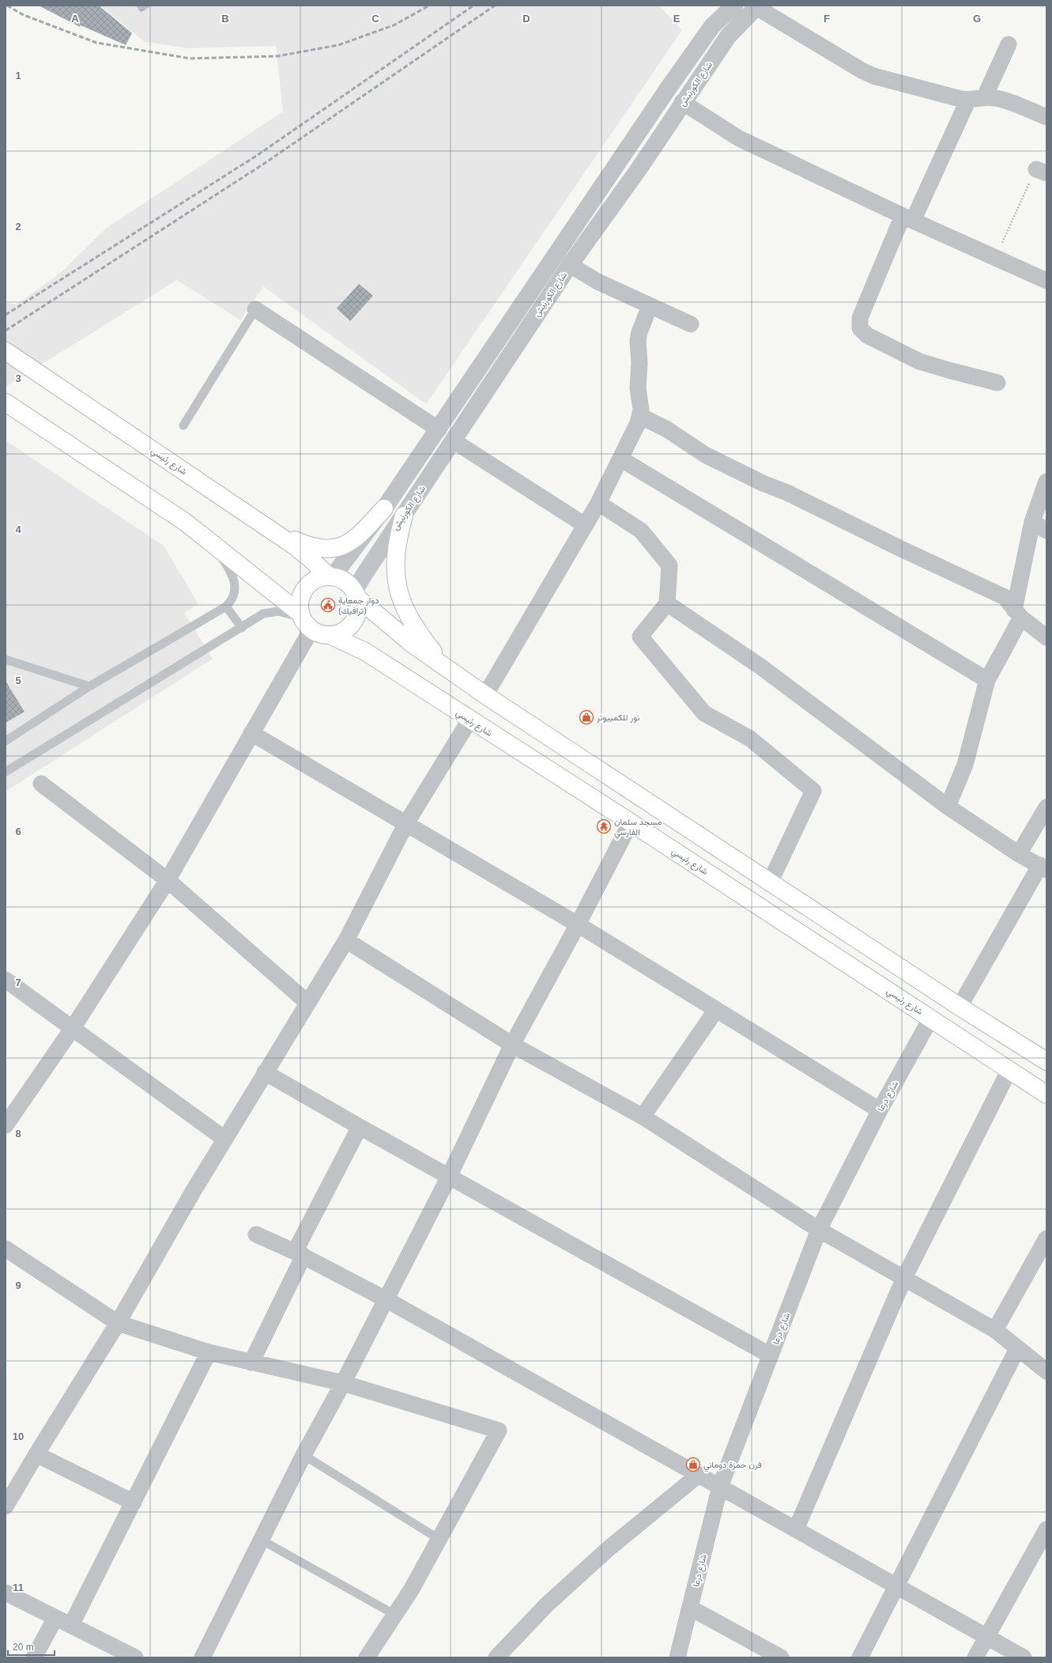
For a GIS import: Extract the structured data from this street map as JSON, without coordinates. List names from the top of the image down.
{
  "streets": {
    "highway": ["شارع رئيسي"],
    "street": ["شارع الكورنيش", "شارع درعا"]
  },
  "crossings": [
    ["شارع الكورنيش", "شارع رئيسي"],
    ["شارع رئيسي", "شارع درعا"]
  ],
  "places": {
    "public building": ["دوار جمعاية (ترافيك)"],
    "shop": ["نور للكمبيوتر", "فرن حمزة دوماني"],
    "temple": ["مسجد سلمان الفارسي"]
  },
  "scale_bar": "20 m",
  "grid": {
    "columns": [
      "A",
      "B",
      "C",
      "D",
      "E",
      "F",
      "G"
    ],
    "rows": [
      "1",
      "2",
      "3",
      "4",
      "5",
      "6",
      "7",
      "8",
      "9",
      "10",
      "11"
    ]
  }
}
